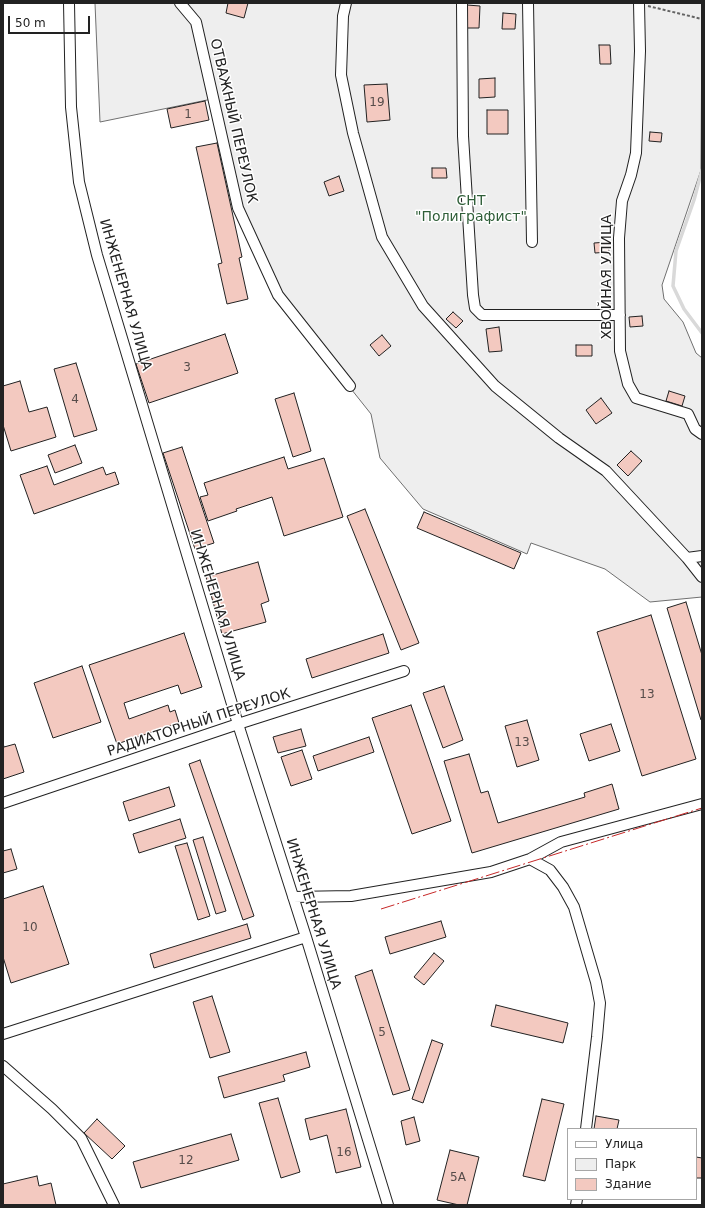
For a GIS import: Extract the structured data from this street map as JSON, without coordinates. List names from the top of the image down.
{
  "streets": {
    "street": [
      "ОТВАЖНЫЙ ПЕРЕУЛОК",
      "ХВОЙНАЯ УЛИЦА",
      "ИНЖЕНЕРНАЯ УЛИЦА",
      "РАДИАТОРНЫЙ ПЕРЕУЛОК"
    ]
  },
  "crossings": [
    ["ИНЖЕНЕРНАЯ УЛИЦА", "РАДИАТОРНЫЙ ПЕРЕУЛОК"]
  ],
  "parks": ["СНТ \"Полиграфист\""],
  "house_numbers": [
    "19",
    "1",
    "3",
    "4",
    "13",
    "13",
    "10",
    "5",
    "16",
    "12",
    "5А"
  ],
  "legend": ["Улица", "Парк", "Здание"],
  "scale_bar": "50 m"
}
